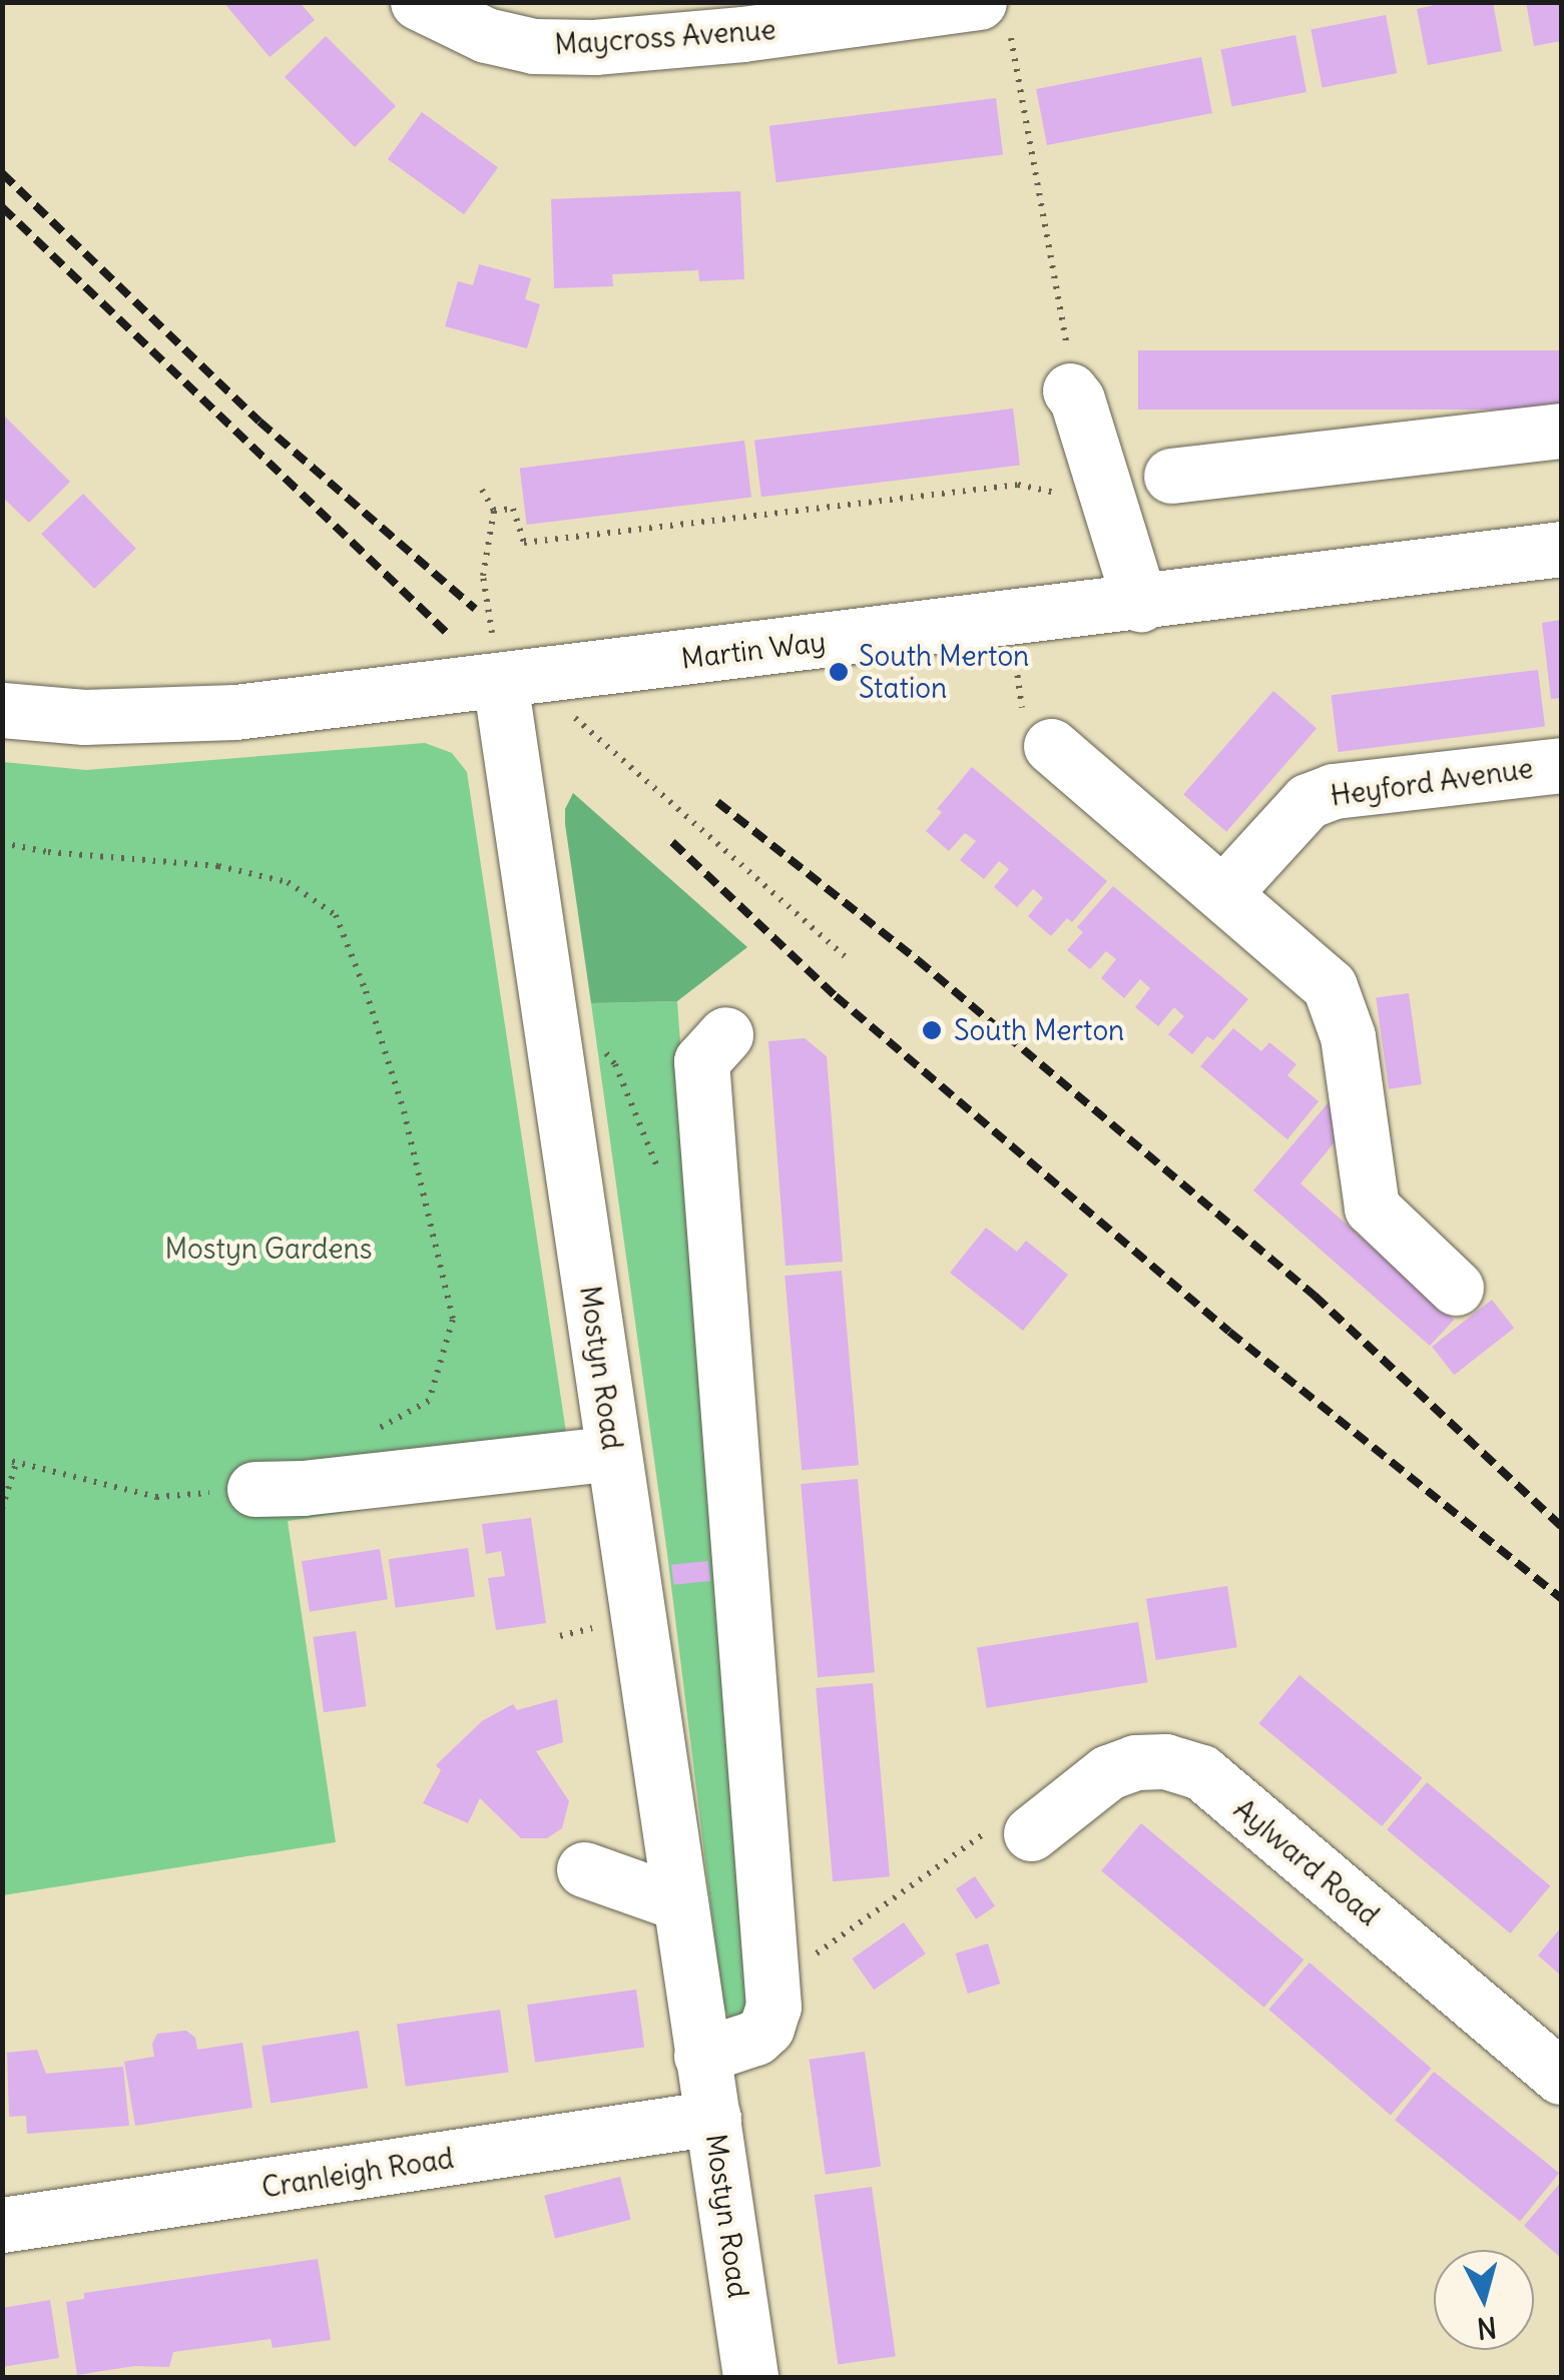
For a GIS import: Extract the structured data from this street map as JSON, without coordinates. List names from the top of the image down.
{
  "streets": {
    "street": [
      "Maycross Avenue",
      "Martin Way",
      "Heyford Avenue",
      "Mostyn Road",
      "Aylward Road",
      "Cranleigh Road"
    ]
  },
  "crossings": [
    ["Martin Way", "Mostyn Road"],
    ["Mostyn Road", "Cranleigh Road"]
  ],
  "parks": ["Mostyn Gardens"],
  "places": ["South Merton Station", "South Merton"],
  "north": "bottom"
}
